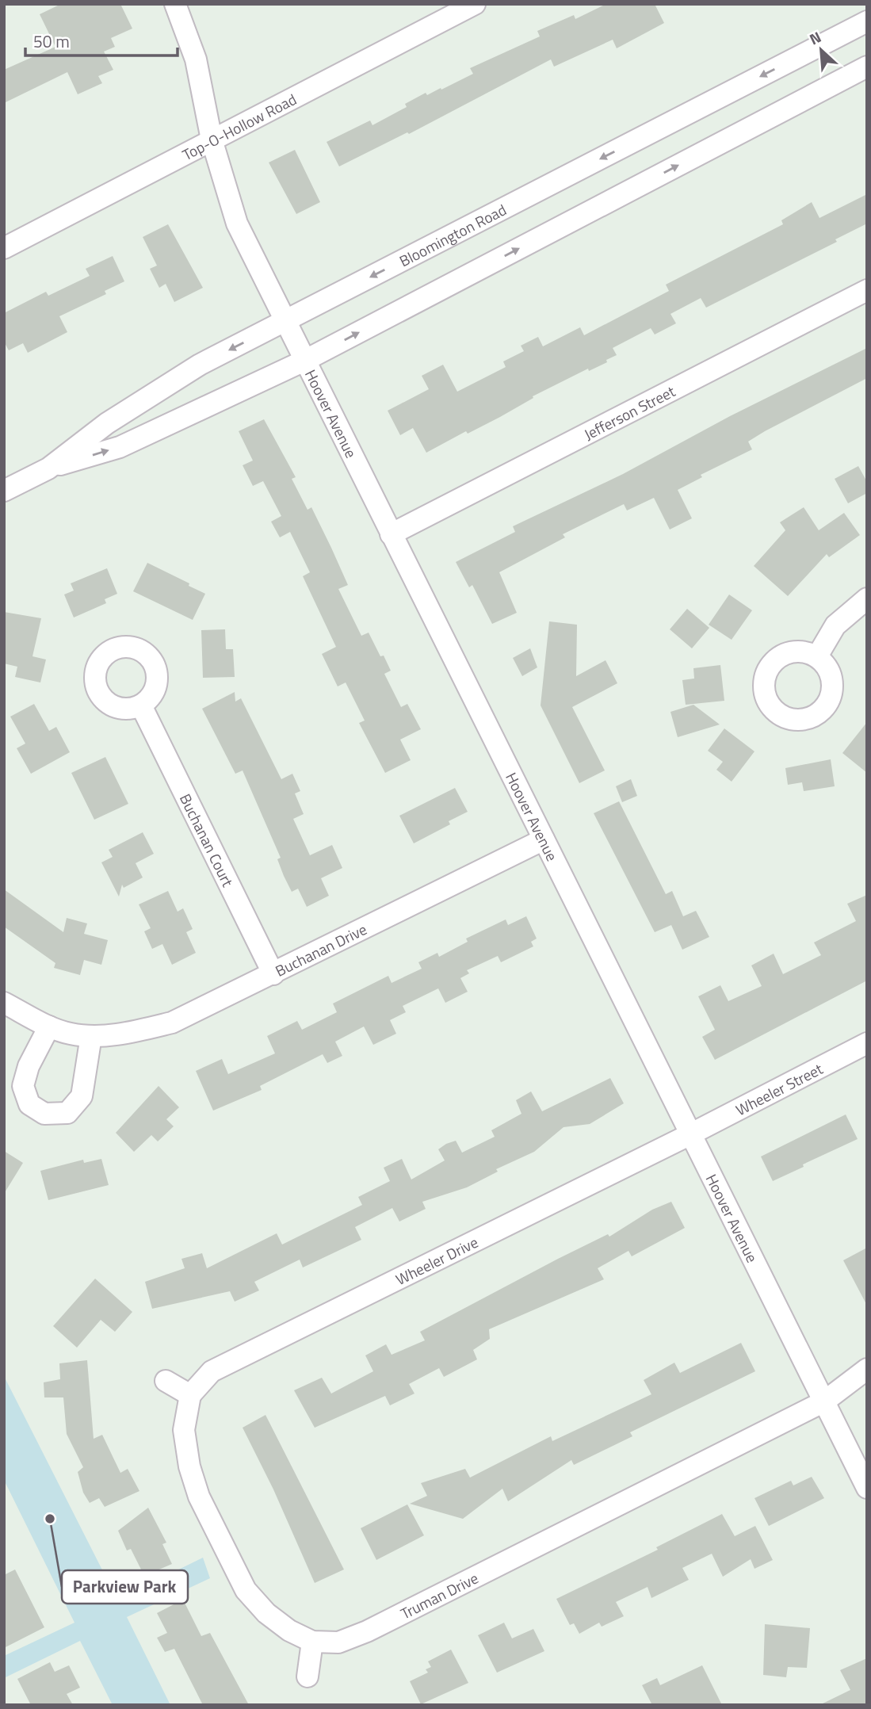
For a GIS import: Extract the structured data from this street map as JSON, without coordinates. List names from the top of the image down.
{
  "streets": {
    "street": [
      "Top-O-Hollow Road",
      "Bloomington Road",
      "Jefferson Street",
      "Hoover Avenue",
      "Buchanan Court",
      "Buchanan Drive",
      "Wheeler Street",
      "Wheeler Drive",
      "Truman Drive"
    ]
  },
  "crossings": [
    ["Top-O-Hollow Road", "Hoover Avenue"],
    ["Bloomington Road", "Hoover Avenue"],
    ["Jefferson Street", "Hoover Avenue"],
    ["Hoover Avenue", "Buchanan Drive"],
    ["Hoover Avenue", "Wheeler Street"],
    ["Hoover Avenue", "Wheeler Drive"],
    ["Hoover Avenue", "Truman Drive"],
    ["Buchanan Court", "Buchanan Drive"],
    ["Wheeler Street", "Wheeler Drive"],
    ["Wheeler Drive", "Truman Drive"]
  ],
  "places": ["Parkview Park"],
  "scale_bar": "50 m",
  "north": "top left"
}
